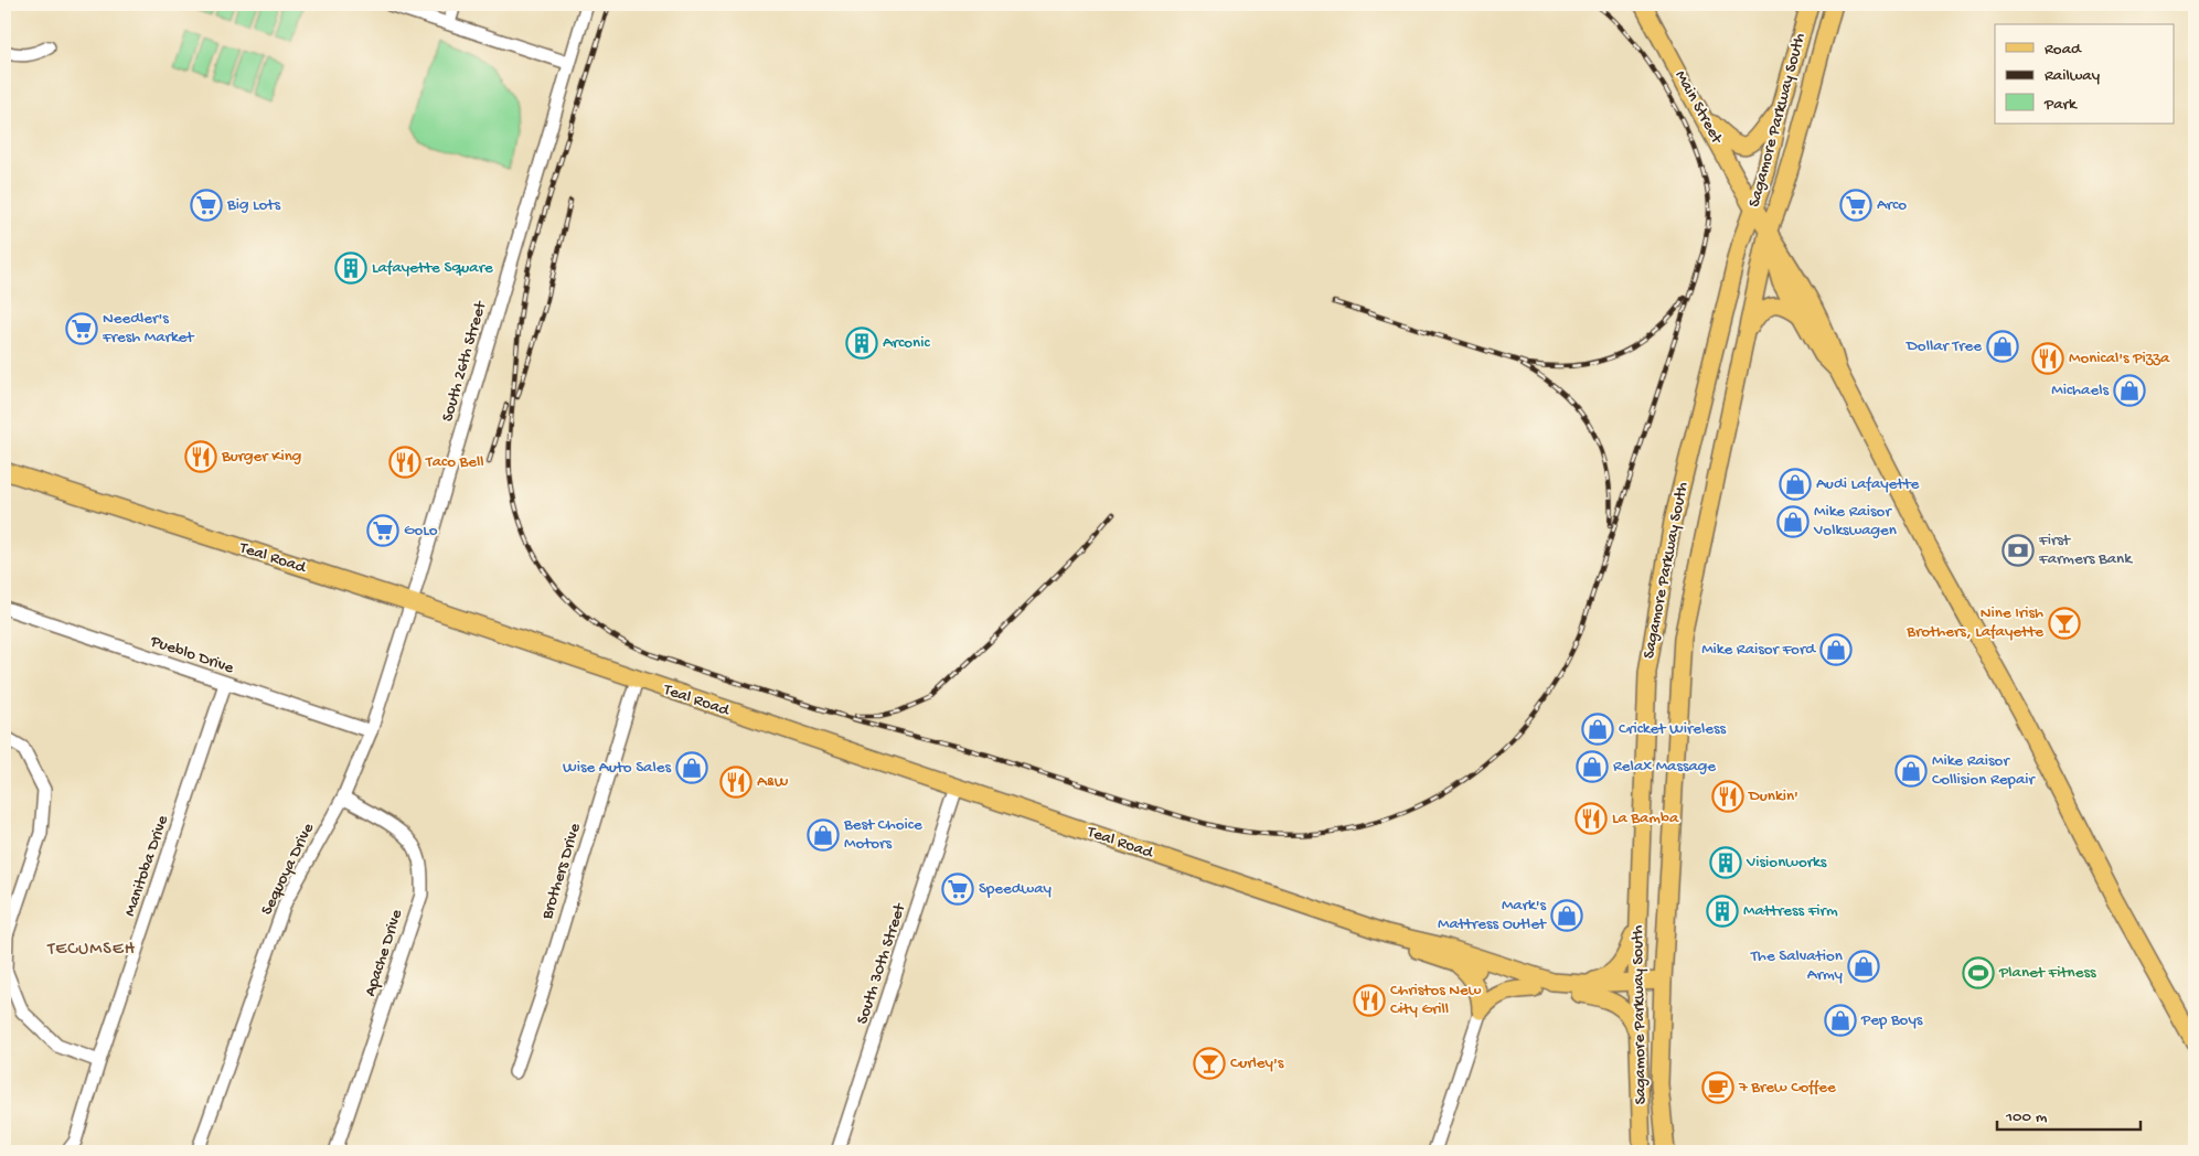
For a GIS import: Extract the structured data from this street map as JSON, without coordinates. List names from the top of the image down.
{
  "streets": {
    "main road": ["Main Street", "Sagamore Parkway South", "Teal Road"],
    "street": [
      "South 26th Street",
      "Pueblo Drive",
      "Manitoba Drive",
      "Sequoya Drive",
      "Brothers Drive",
      "Apache Drive",
      "South 30th Street"
    ]
  },
  "crossings": [
    ["Main Street", "Sagamore Parkway South"],
    ["Sagamore Parkway South", "Teal Road"],
    ["South 26th Street", "Teal Road"],
    ["South 26th Street", "Sequoya Drive"],
    ["Teal Road", "Sequoya Drive"],
    ["Teal Road", "Brothers Drive"],
    ["Teal Road", "South 30th Street"],
    ["Pueblo Drive", "Manitoba Drive"],
    ["Pueblo Drive", "Sequoya Drive"],
    ["Sequoya Drive", "Apache Drive"]
  ],
  "districts": ["TECUMSEH"],
  "places": {
    "supermarket": [
      "Big Lots",
      "Arco",
      "Needler's Fresh Market",
      "GoLo",
      "Speedway"
    ],
    "building": [
      "Lafayette Square",
      "Arconic",
      "Visionworks",
      "Mattress Firm"
    ],
    "shop": [
      "Dollar Tree",
      "Michaels",
      "Audi Lafayette",
      "Mike Raisor Volkswagen",
      "Mike Raisor Ford",
      "Cricket Wireless",
      "Relax Massage",
      "Wise Auto Sales",
      "Mike Raisor Collision Repair",
      "Best Choice Motors",
      "Mark's Mattress Outlet",
      "The Salvation Army",
      "Pep Boys"
    ],
    "restaurant": [
      "Monical's Pizza",
      "Burger King",
      "Taco Bell",
      "A&W",
      "Dunkin'",
      "La Bamba",
      "Christos New City Grill"
    ],
    "bank": ["First Farmers Bank"],
    "bar": ["Nine Irish Brothers, Lafayette", "Curley's"],
    "sports": ["Planet Fitness"],
    "cafe": ["7 Brew Coffee"]
  },
  "legend": ["Road", "Railway", "Park"],
  "scale_bar": "100 m"
}
